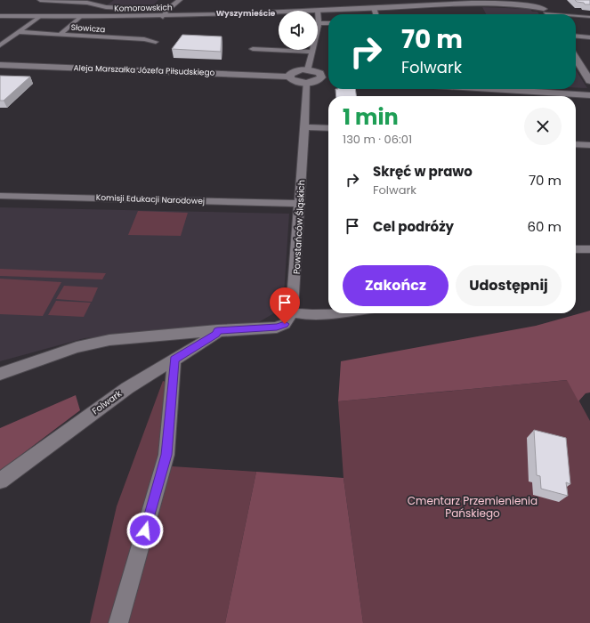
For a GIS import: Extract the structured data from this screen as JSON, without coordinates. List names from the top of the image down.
{
  "streets": {
    "street": [
      "Komorowskich",
      "Słowicza",
      "Aleja Marszałka Józefa Piłsudskiego",
      "Komisji Edukacji Narodowej",
      "Powstańców Śląskich",
      "Folwark"
    ]
  },
  "crossings": [
    ["Komisji Edukacji Narodowej", "Powstańców Śląskich"]
  ],
  "districts": ["Wyszymieście"],
  "parks": ["Cmentarz Przemienienia Pańskiego"],
  "page": {
    "turn": ["70 m", "Folwark"],
    "heading": ["1 min", "130 m · 06:01"],
    "list": [
      {
        "name": "Skręć w prawo",
        "note": "Folwark",
        "value": "70 m"
      },
      {
        "name": "Cel podróży",
        "value": "60 m"
      }
    ],
    "buttons": ["Zakończ", "Udostępnij"]
  }
}
